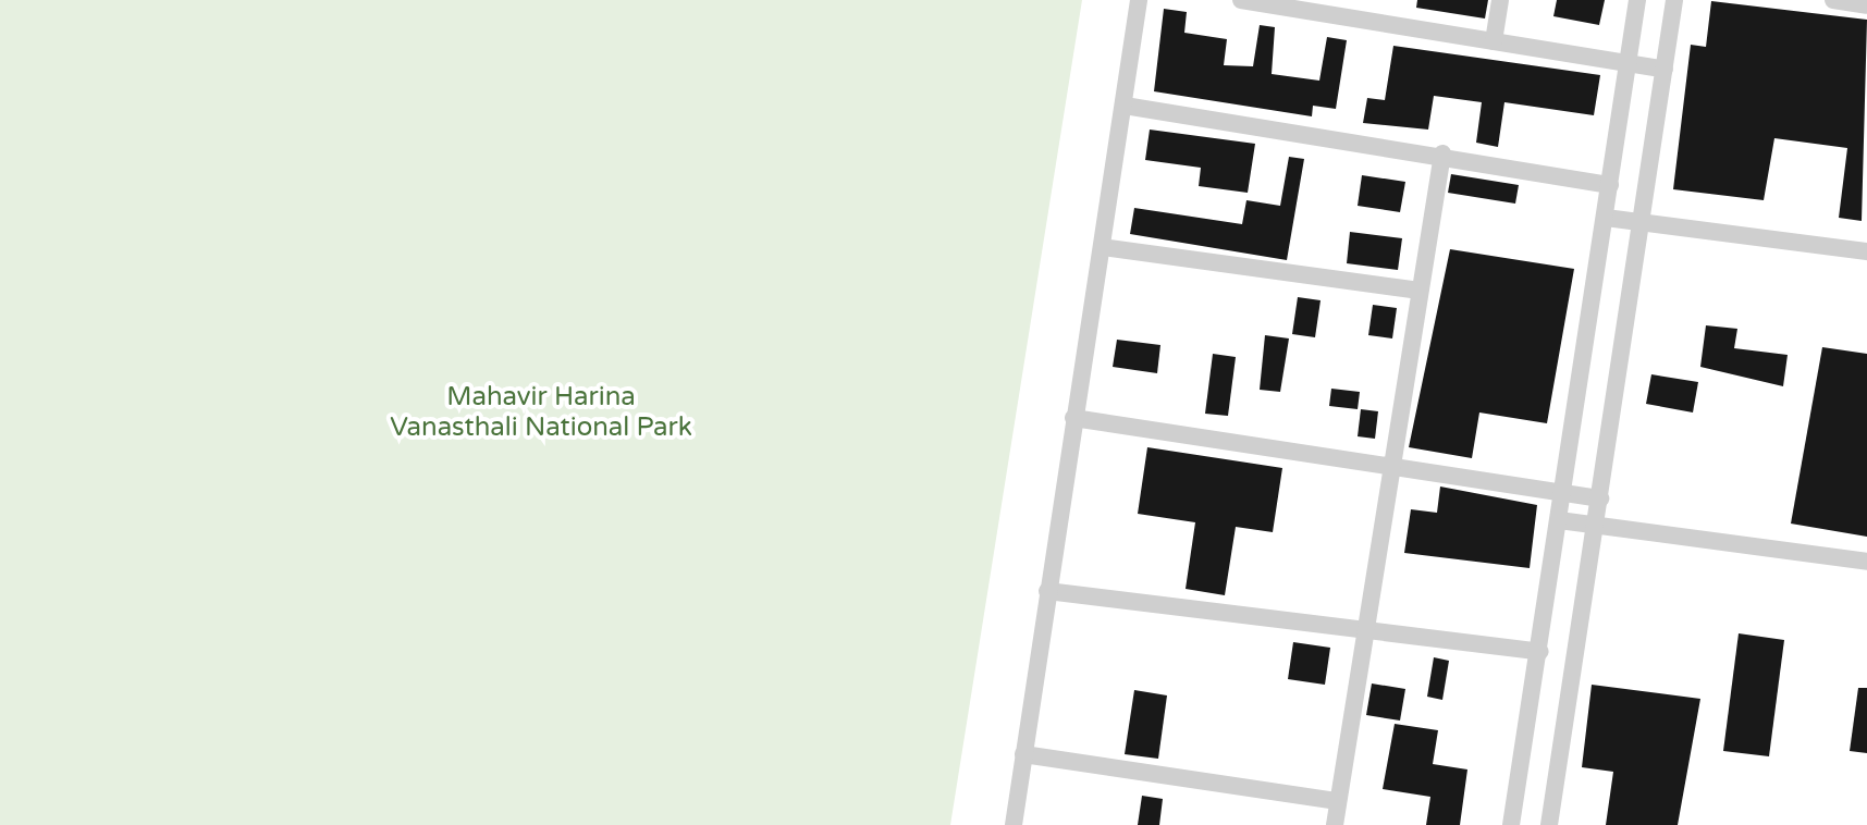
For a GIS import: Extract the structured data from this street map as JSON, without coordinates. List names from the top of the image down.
{
  "parks": ["Mahavir Harina Vanasthali National Park"]
}
